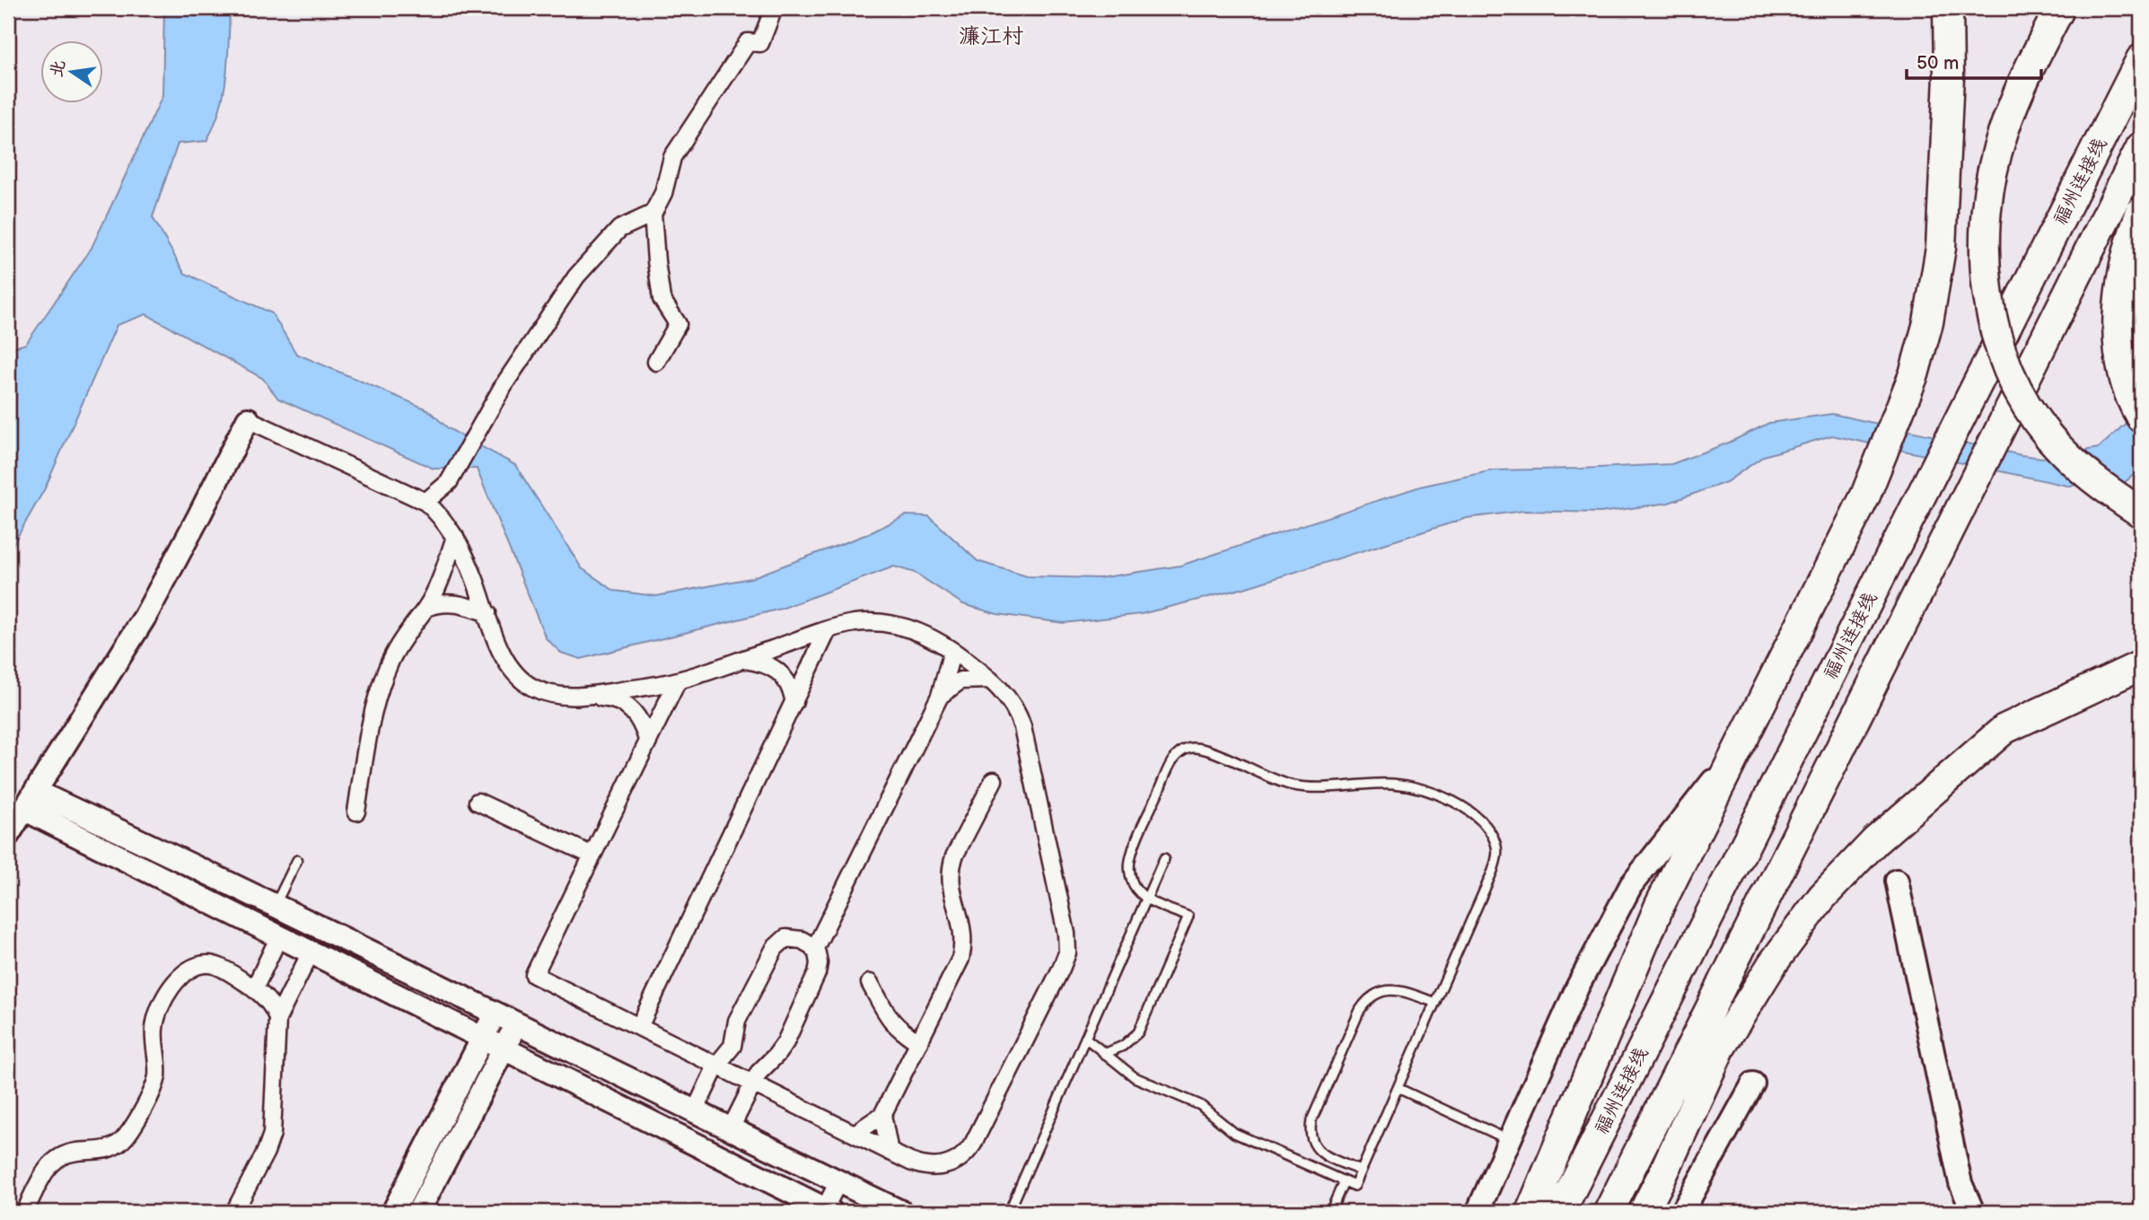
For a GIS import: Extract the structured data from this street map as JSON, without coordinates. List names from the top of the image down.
{
  "streets": {
    "highway": ["福州连接线"]
  },
  "districts": ["濂江村"],
  "scale_bar": "50 m",
  "north": "left"
}
